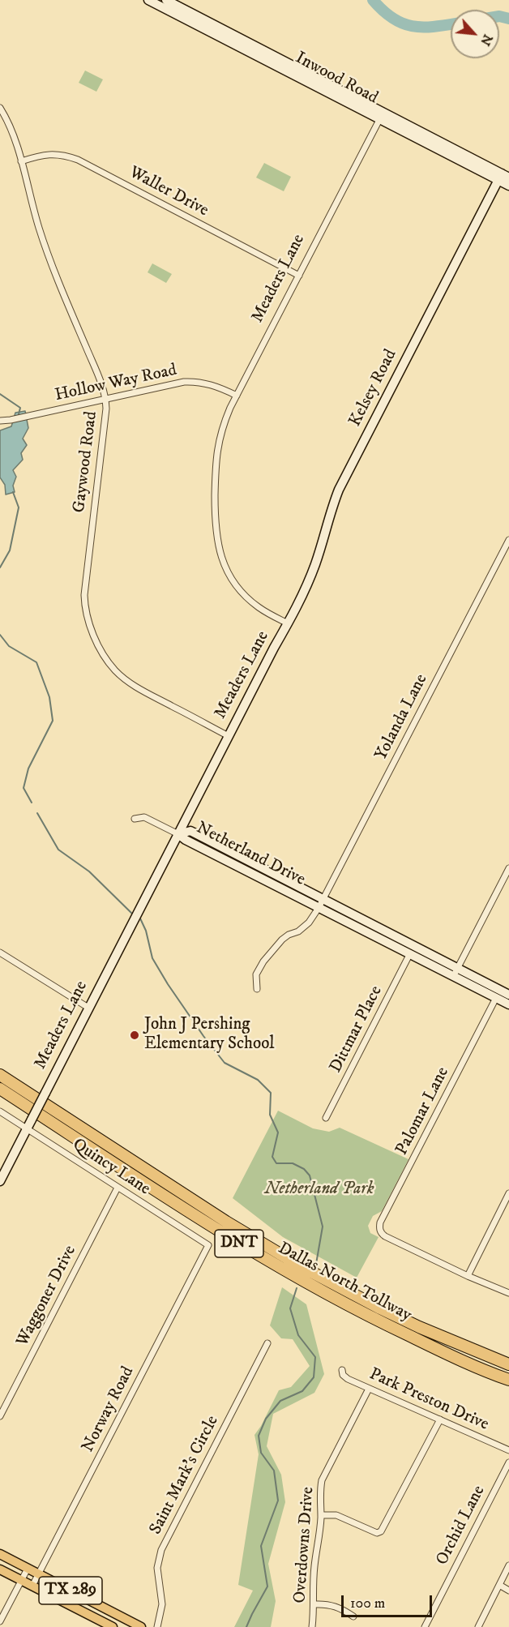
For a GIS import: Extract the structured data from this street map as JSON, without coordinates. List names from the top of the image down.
{
  "streets": {
    "highway": ["DNT", "Dallas North Tollway"],
    "main road": ["TX 289"],
    "street": [
      "Inwood Road",
      "Waller Drive",
      "Meaders Lane",
      "Hollow Way Road",
      "Kelsey Road",
      "Gaywood Road",
      "Yolanda Lane",
      "Netherland Drive",
      "Dittmar Place",
      "Palomar Lane",
      "Quincy Lane",
      "Waggoner Drive",
      "Park Preston Drive",
      "Norway Road",
      "Saint Mark's Circle",
      "Orchid Lane",
      "Overdowns Drive"
    ]
  },
  "crossings": [
    ["Inwood Road", "Meaders Lane"],
    ["Inwood Road", "Kelsey Road"],
    ["Waller Drive", "Meaders Lane"],
    ["Waller Drive", "Gaywood Road"],
    ["Meaders Lane", "Hollow Way Road"],
    ["Meaders Lane", "Kelsey Road"],
    ["Meaders Lane", "Gaywood Road"],
    ["Meaders Lane", "Netherland Drive"],
    ["Meaders Lane", "Quincy Lane"],
    ["Hollow Way Road", "Gaywood Road"],
    ["Yolanda Lane", "Netherland Drive"],
    ["Netherland Drive", "Dittmar Place"],
    ["Netherland Drive", "Palomar Lane"],
    ["Quincy Lane", "Waggoner Drive"],
    ["Quincy Lane", "Norway Road"],
    ["Park Preston Drive", "Overdowns Drive"],
    ["Norway Road", "TX 289"]
  ],
  "parks": ["Netherland Park"],
  "places": ["John J Pershing Elementary School"],
  "scale_bar": "100 m",
  "north": "bottom right"
}
